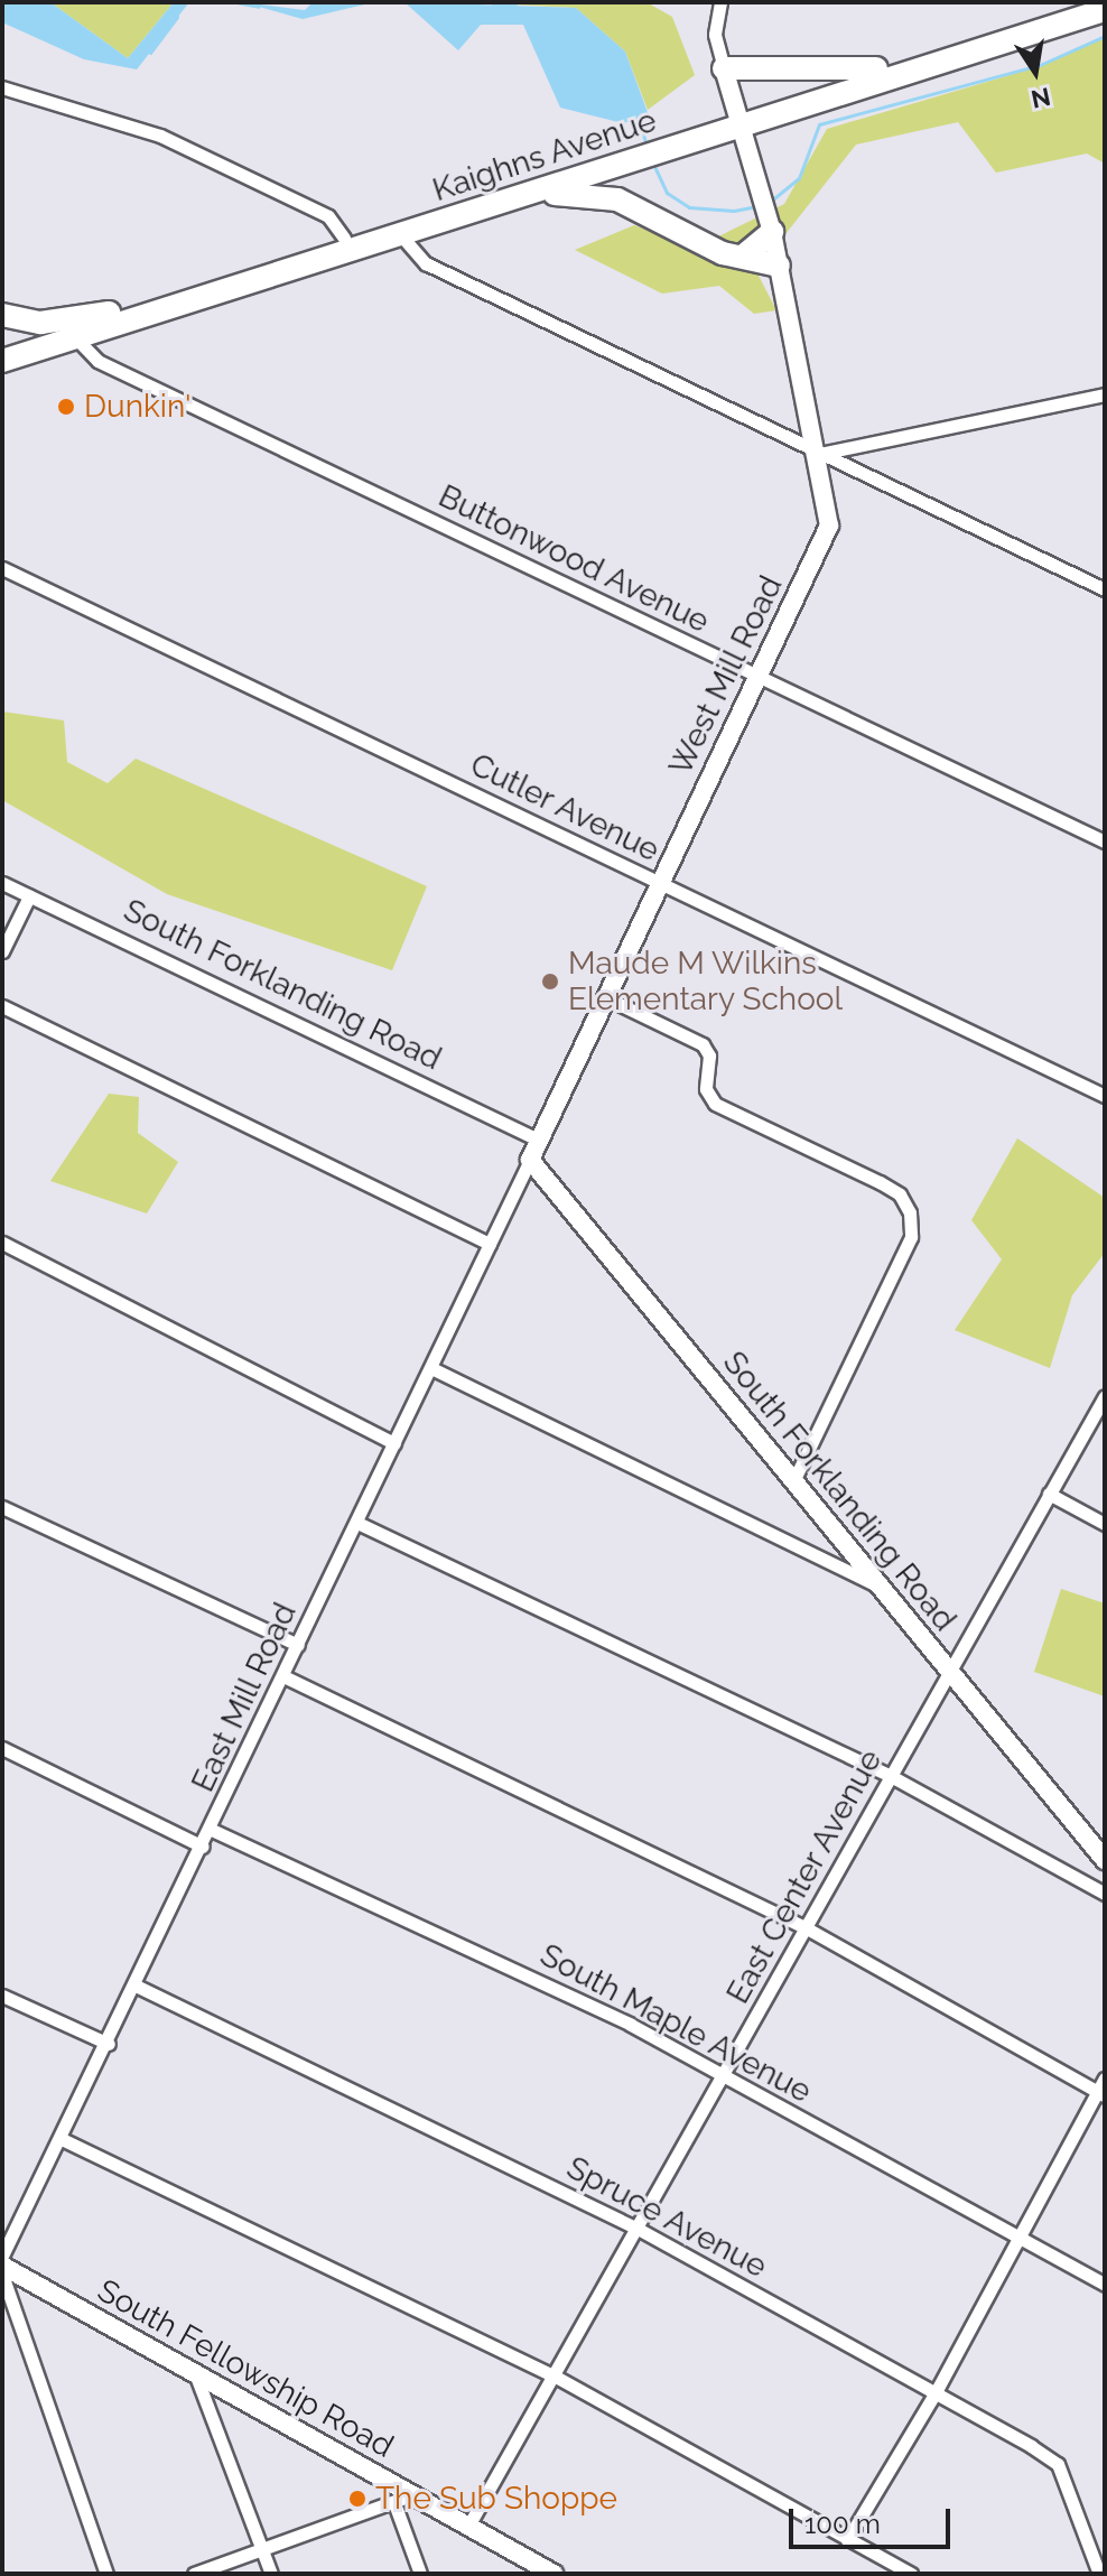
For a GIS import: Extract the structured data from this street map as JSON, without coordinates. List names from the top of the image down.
{
  "streets": {
    "highway": ["Kaighns Avenue"],
    "street": [
      "Buttonwood Avenue",
      "West Mill Road",
      "Cutler Avenue",
      "South Forklanding Road",
      "East Mill Road",
      "East Center Avenue",
      "South Maple Avenue",
      "Spruce Avenue",
      "South Fellowship Road"
    ]
  },
  "crossings": [
    ["Kaighns Avenue", "Buttonwood Avenue"],
    ["Kaighns Avenue", "West Mill Road"],
    ["Buttonwood Avenue", "West Mill Road"],
    ["West Mill Road", "Cutler Avenue"],
    ["West Mill Road", "South Forklanding Road"],
    ["West Mill Road", "East Mill Road"],
    ["South Forklanding Road", "East Mill Road"],
    ["South Forklanding Road", "East Center Avenue"],
    ["East Mill Road", "South Maple Avenue"],
    ["East Mill Road", "Spruce Avenue"],
    ["East Center Avenue", "South Maple Avenue"],
    ["East Center Avenue", "Spruce Avenue"],
    ["East Center Avenue", "South Fellowship Road"]
  ],
  "places": ["Dunkin'", "Maude M Wilkins Elementary School", "The Sub Shoppe"],
  "scale_bar": "100 m",
  "north": "bottom"
}
